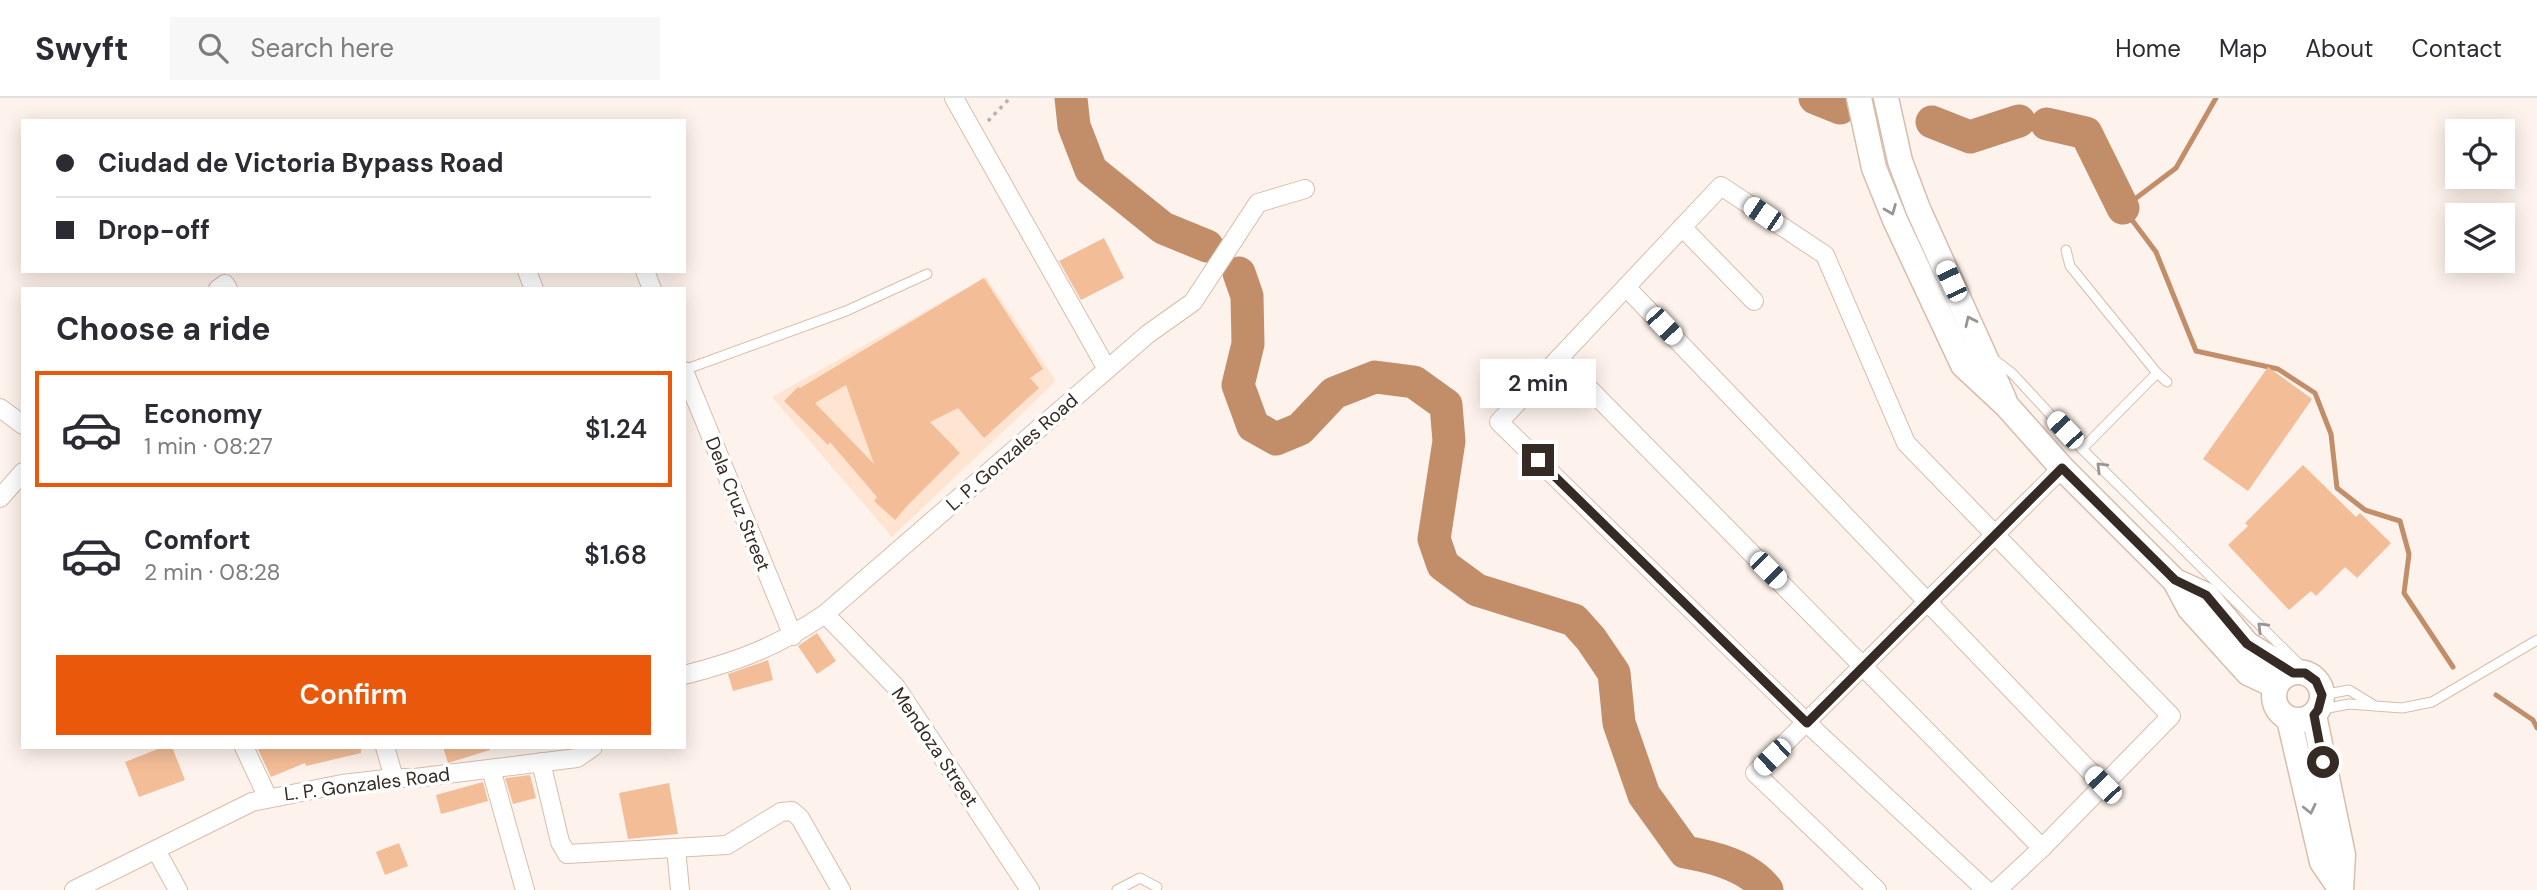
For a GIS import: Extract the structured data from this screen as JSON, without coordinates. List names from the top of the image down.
{
  "streets": {
    "street": ["L. P. Gonzales Road", "Dela Cruz Street", "Mendoza Street"]
  },
  "crossings": [
    ["L. P. Gonzales Road", "Dela Cruz Street"],
    ["L. P. Gonzales Road", "Mendoza Street"]
  ],
  "page": {
    "header": "Swyft",
    "search": "Search here",
    "nav": [
      "Home",
      "Map",
      "About",
      "Contact"
    ],
    "banner": ["Ciudad de Victoria Bypass Road", "Drop-off"],
    "heading": "Choose a ride",
    "bubble": "2 min",
    "list": [
      {
        "name": "Economy",
        "note": "1 min · 08:27",
        "value": "$1.24"
      },
      {
        "name": "Comfort",
        "note": "2 min · 08:28",
        "value": "$1.68"
      }
    ],
    "buttons": "Confirm"
  }
}
